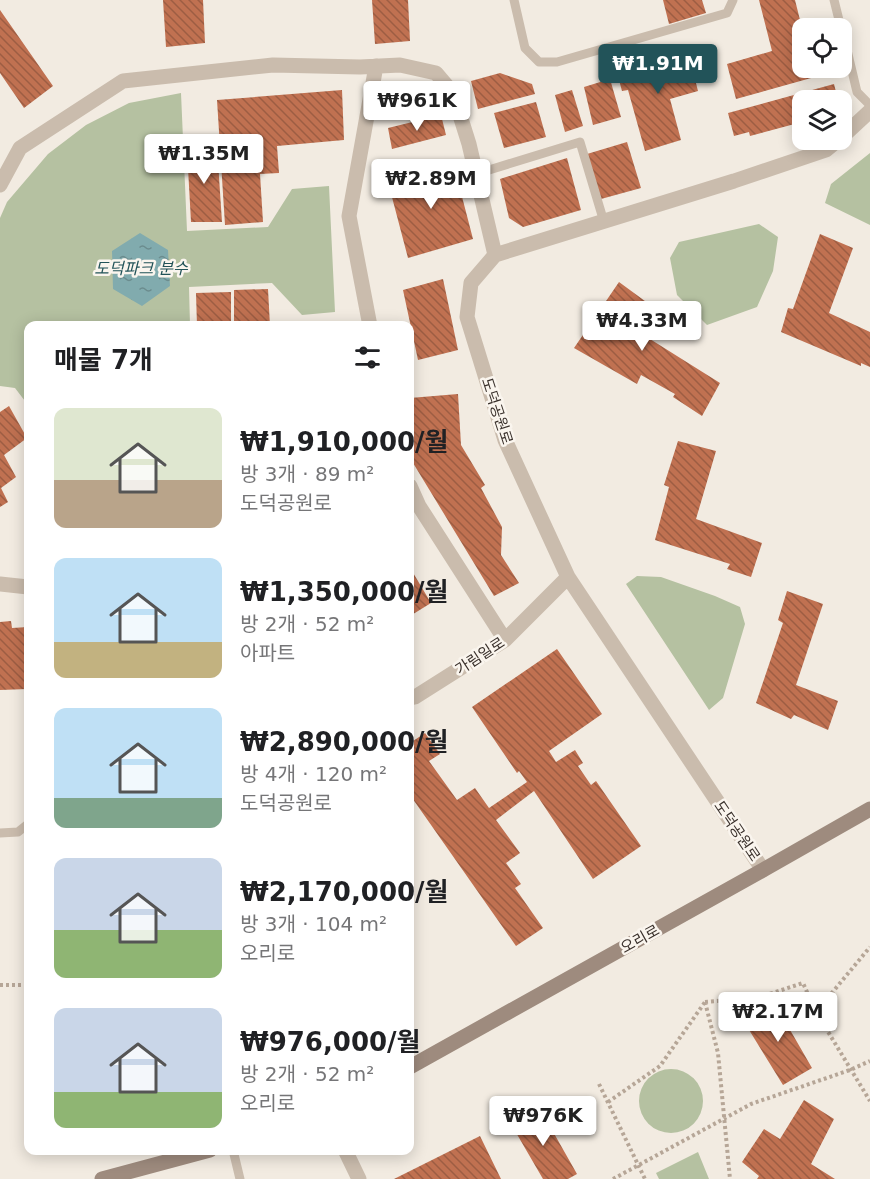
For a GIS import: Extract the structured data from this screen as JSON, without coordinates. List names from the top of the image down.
{
  "streets": {
    "main road": ["오리로"],
    "street": ["도덕공원로", "가림일로"]
  },
  "crossings": [
    ["도덕공원로", "가림일로"],
    ["도덕공원로", "오리로"]
  ],
  "water": ["도덕파크 분수"],
  "page": {
    "price": [
      "₩1.91M",
      "₩961K",
      "₩1.35M",
      "₩2.89M",
      "₩4.33M",
      "₩2.17M",
      "₩976K"
    ],
    "heading": "매물 7개",
    "list": [
      {
        "name": "₩1,910,000/월",
        "note": "방 3개 · 89 m² · 도덕공원로"
      },
      {
        "name": "₩1,350,000/월",
        "note": "방 2개 · 52 m² · 아파트"
      },
      {
        "name": "₩2,890,000/월",
        "note": "방 4개 · 120 m² · 도덕공원로"
      },
      {
        "name": "₩2,170,000/월",
        "note": "방 3개 · 104 m² · 오리로"
      },
      {
        "name": "₩976,000/월",
        "note": "방 2개 · 52 m² · 오리로"
      }
    ]
  }
}
